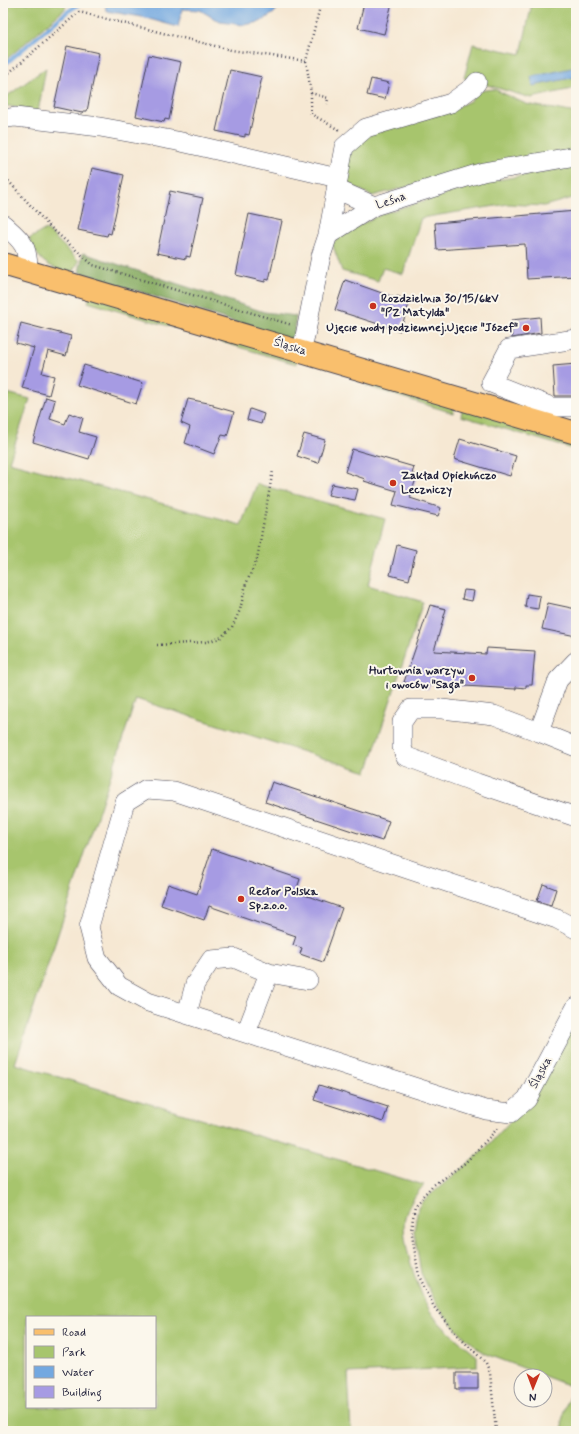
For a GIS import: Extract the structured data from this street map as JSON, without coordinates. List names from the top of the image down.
{
  "streets": {
    "main road": ["Śląska"],
    "street": ["Leśna"]
  },
  "places": [
    "Rozdzielnia 30/15/6kV \"PZ Matylda\"",
    "Ujęcie wody podziemnej.Ujęcie \"Józef\"",
    "Zakład Opiekuńczo Leczniczy",
    "Hurtownia warzyw i owoców \"Saga\"",
    "Rector Polska Sp.z.o.o."
  ],
  "legend": [
    "Road",
    "Park",
    "Water",
    "Building"
  ],
  "north": "bottom"
}
